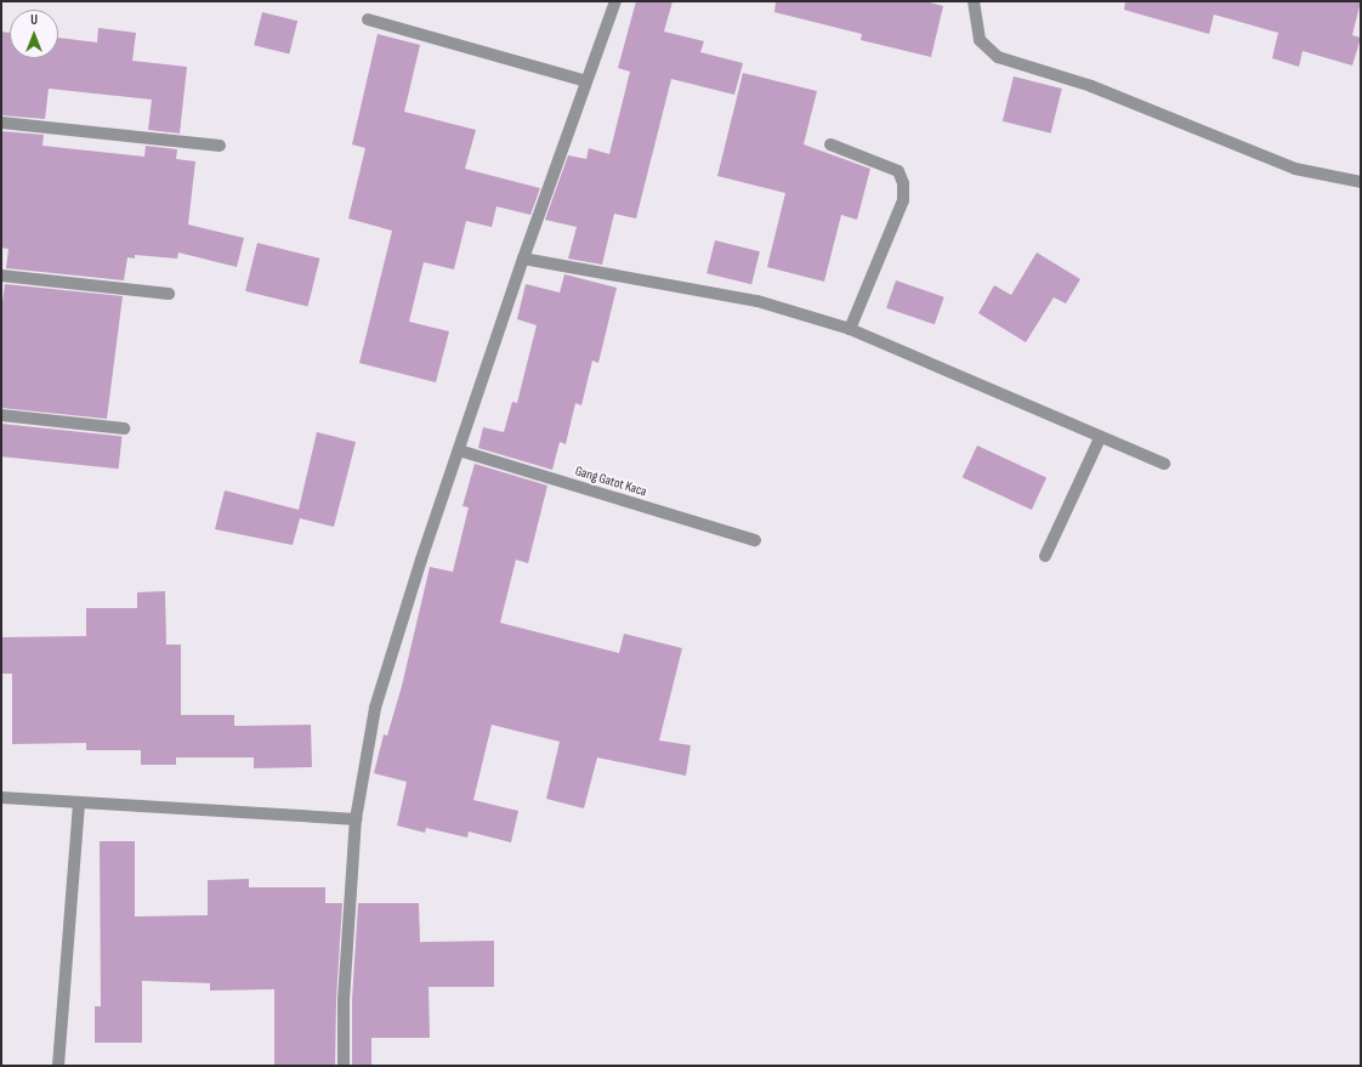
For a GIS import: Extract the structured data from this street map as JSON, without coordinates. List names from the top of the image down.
{
  "streets": {
    "street": ["Gang Gatot Kaca"]
  },
  "north": "top"
}
